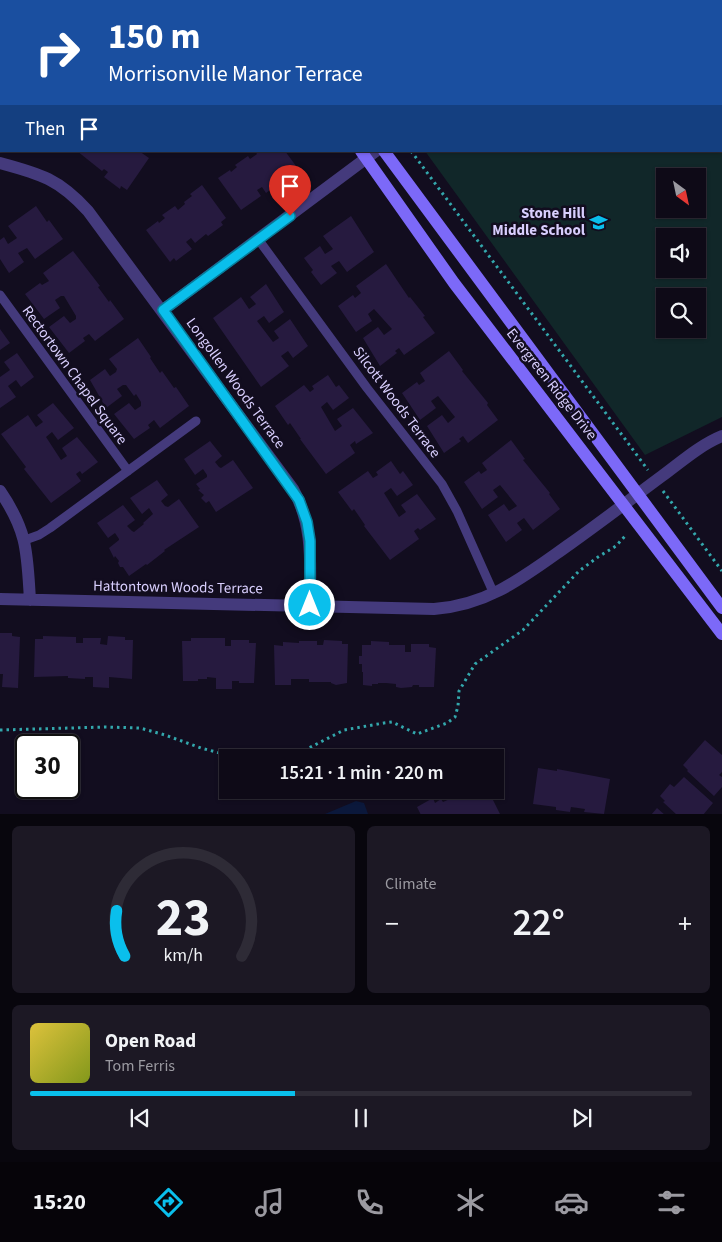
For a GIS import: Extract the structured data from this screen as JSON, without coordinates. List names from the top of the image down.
{
  "streets": {
    "street": ["Longollen Woods Terrace", "Evergreen Ridge Drive", "Hattontown Woods Terrace"],
    "lane": ["Rectortown Chapel Square", "Silcott Woods Terrace"]
  },
  "crossings": [
    ["Longollen Woods Terrace", "Hattontown Woods Terrace"],
    ["Evergreen Ridge Drive", "Hattontown Woods Terrace"],
    ["Silcott Woods Terrace", "Hattontown Woods Terrace"]
  ],
  "places": {
    "school or university": ["Stone Hill Middle School"]
  },
  "north": "bottom right",
  "page": {
    "turn": ["150 m", "Morrisonville Manor Terrace"],
    "then": "Then",
    "limit": "30",
    "trip": "15:21 · 1 min · 220 m",
    "tile": "Climate",
    "heat": ["−", "22°", "+"],
    "song": ["Open Road", "Tom Ferris"],
    "tabs": "15:20",
    "gauge": ["23", "km/h"]
  }
}
